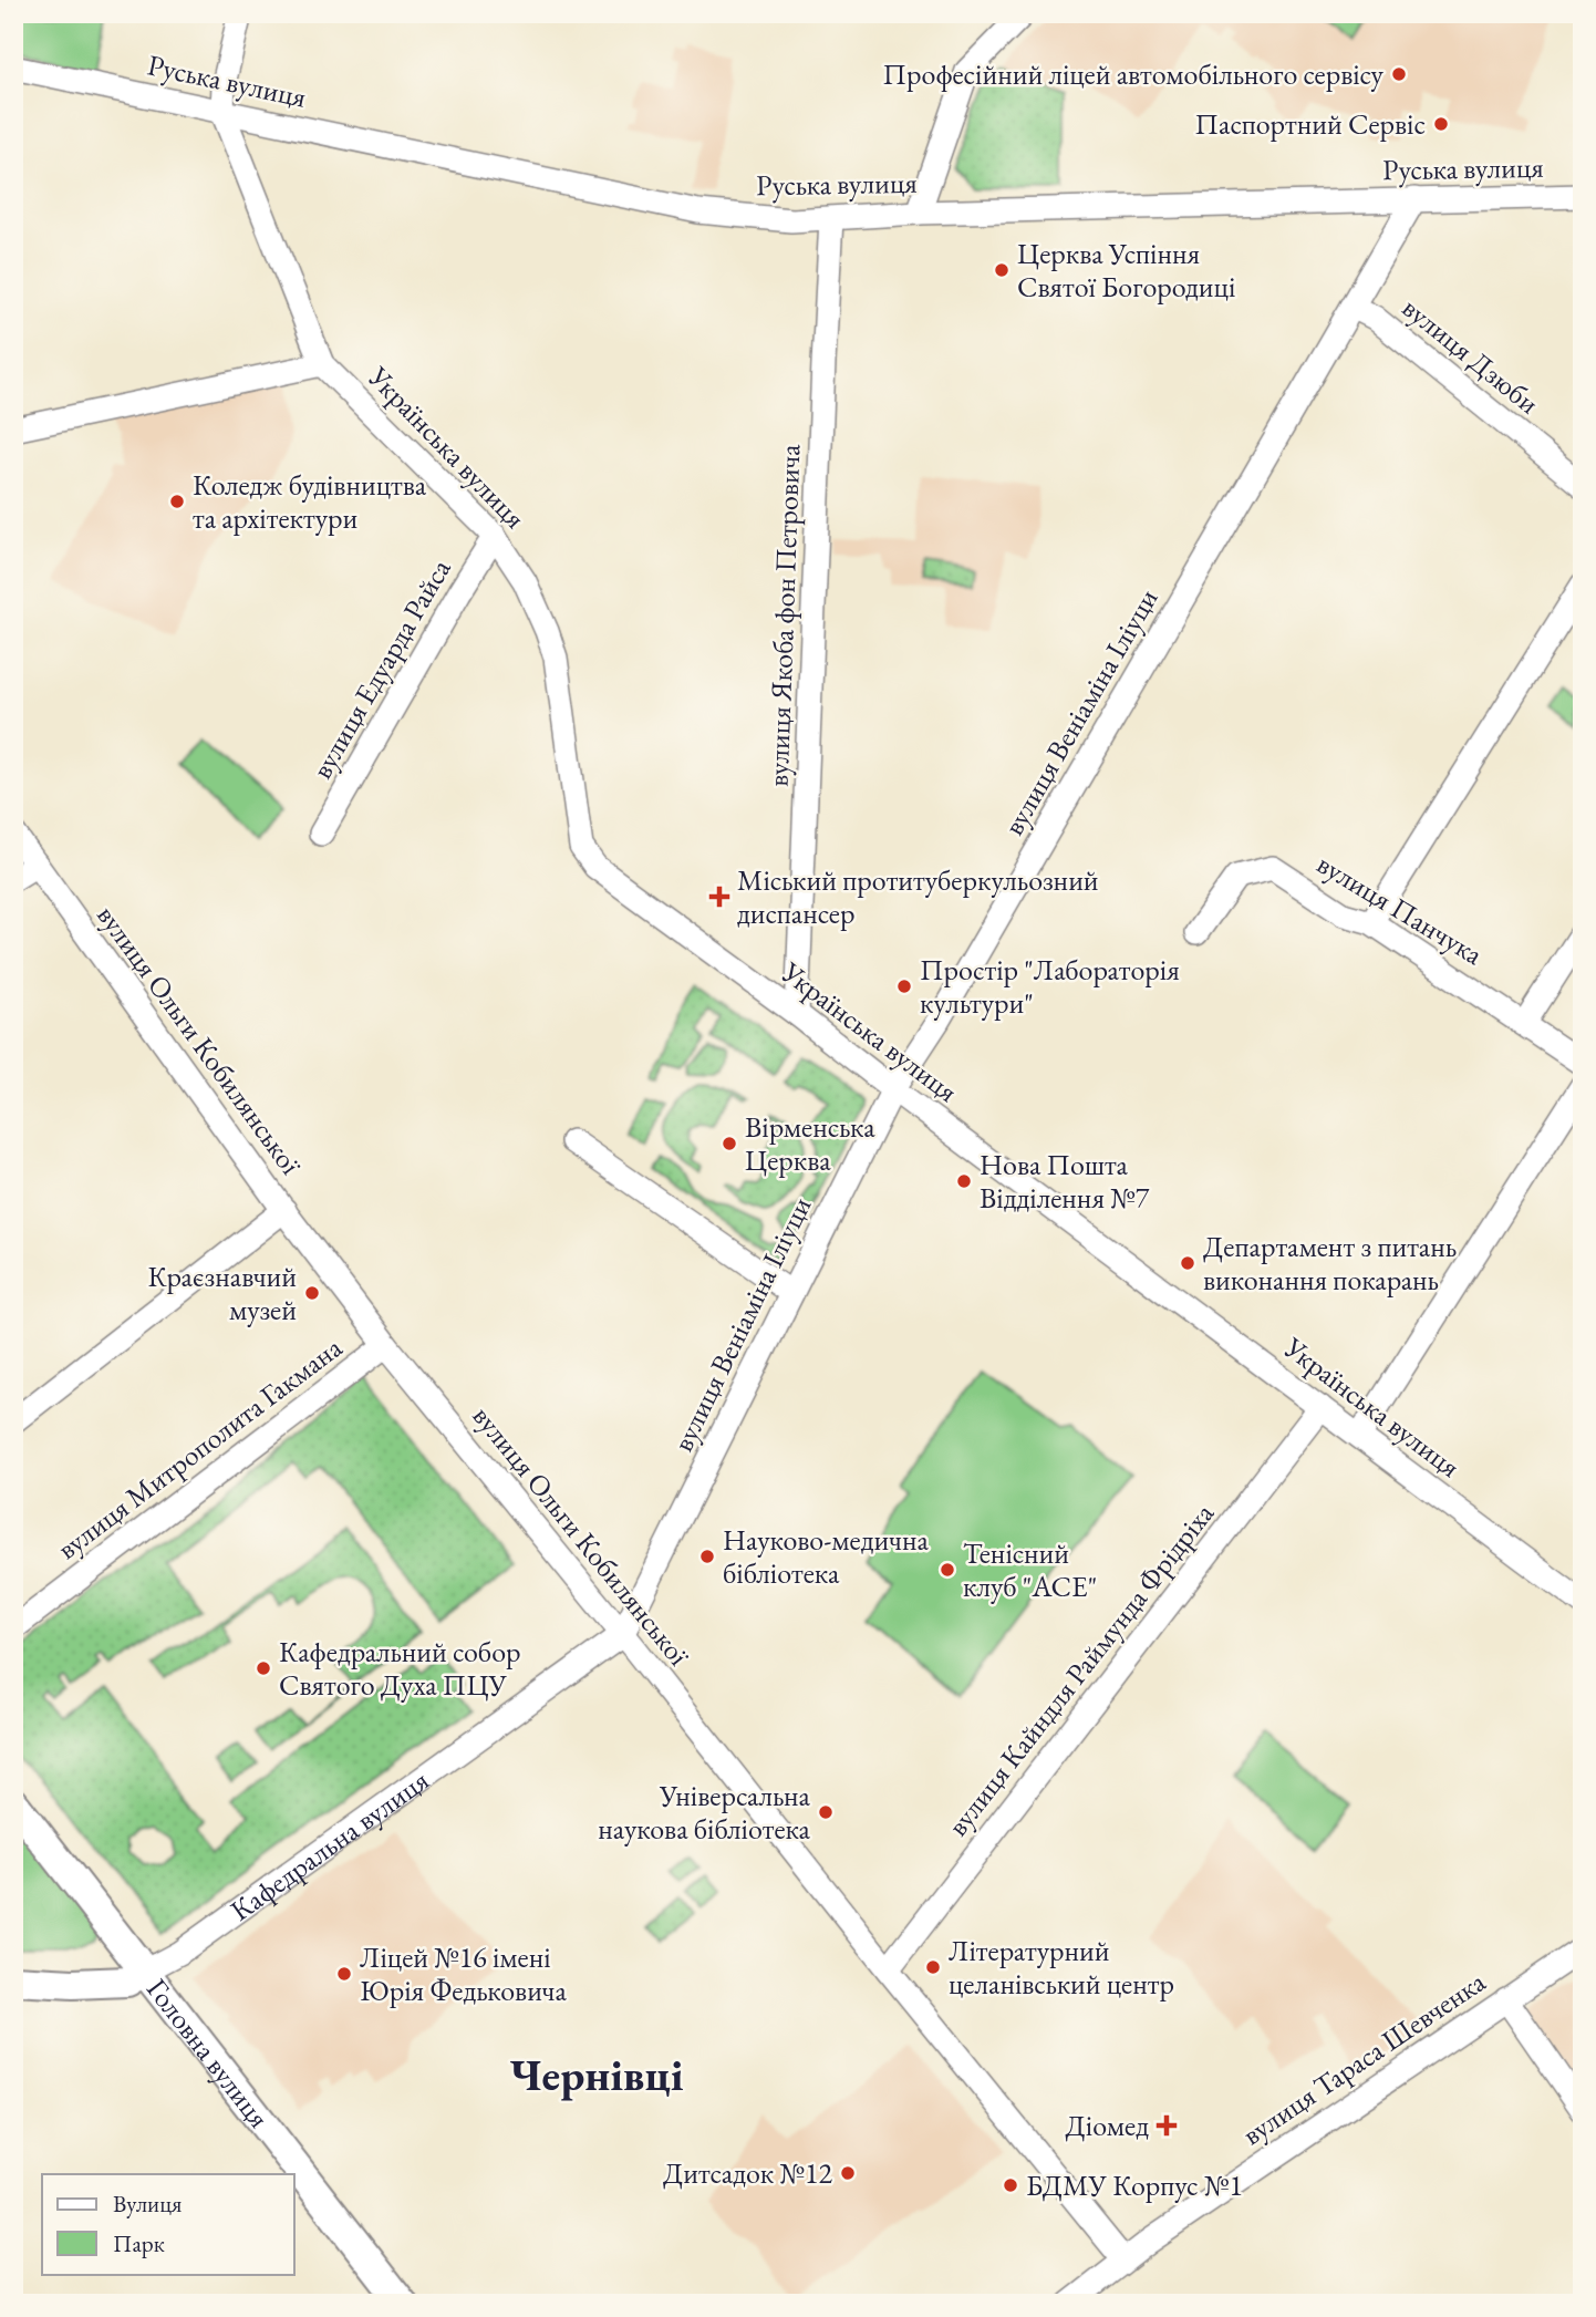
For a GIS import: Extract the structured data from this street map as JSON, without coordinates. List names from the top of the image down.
{
  "streets": {
    "main road": ["Кафедральна вулиця", "Головна вулиця"],
    "street": [
      "Руська вулиця",
      "вулиця Дзюби",
      "Українська вулиця",
      "вулиця Якоба фон Петровича",
      "вулиця Едуарда Райса",
      "вулиця Веніаміна Іліуци",
      "вулиця Панчука",
      "вулиця Ольги Кобилянської",
      "вулиця Митрополита Гакмана",
      "вулиця Кайндля Раймунда Фрідріха",
      "вулиця Тараса Шевченка"
    ]
  },
  "crossings": [
    ["Руська вулиця", "Українська вулиця"],
    ["Руська вулиця", "вулиця Якоба фон Петровича"],
    ["Руська вулиця", "вулиця Веніаміна Іліуци"],
    ["вулиця Дзюби", "вулиця Веніаміна Іліуци"],
    ["Українська вулиця", "вулиця Якоба фон Петровича"],
    ["Українська вулиця", "вулиця Едуарда Райса"],
    ["Українська вулиця", "вулиця Веніаміна Іліуци"],
    ["Українська вулиця", "вулиця Кайндля Раймунда Фрідріха"],
    ["вулиця Веніаміна Іліуци", "вулиця Ольги Кобилянської"],
    ["вулиця Веніаміна Іліуци", "Кафедральна вулиця"],
    ["вулиця Ольги Кобилянської", "вулиця Митрополита Гакмана"],
    ["вулиця Ольги Кобилянської", "вулиця Кайндля Раймунда Фрідріха"],
    ["вулиця Ольги Кобилянської", "Кафедральна вулиця"],
    ["вулиця Ольги Кобилянської", "вулиця Тараса Шевченка"],
    ["Кафедральна вулиця", "Головна вулиця"]
  ],
  "districts": ["Чернівці"],
  "places": {
    "other": [
      "Професійний ліцей автомобільного сервісу",
      "Паспортний Сервіс",
      "Церква Успіння Святої Богородиці",
      "Коледж будівництва та архітектури",
      "Простір \"Лабораторія культури\"",
      "Вірменська Церква",
      "Нова Пошта Відділення №7",
      "Департамент з питань виконання покарань",
      "Краєзнавчий музей",
      "Науково-медична бібліотека",
      "Тенісний клуб \"ACE\"",
      "Кафедральний собор Святого Духа ПЦУ",
      "Універсальна наукова бібліотека",
      "Літературний целанівський центр",
      "Ліцей №16 імені Юрія Федьковича",
      "Дитсадок №12",
      "БДМУ Корпус №1"
    ],
    "health": ["Міський протитуберкульозний диспансер", "Діомед"]
  },
  "legend": ["Вулиця", "Парк"]
}
